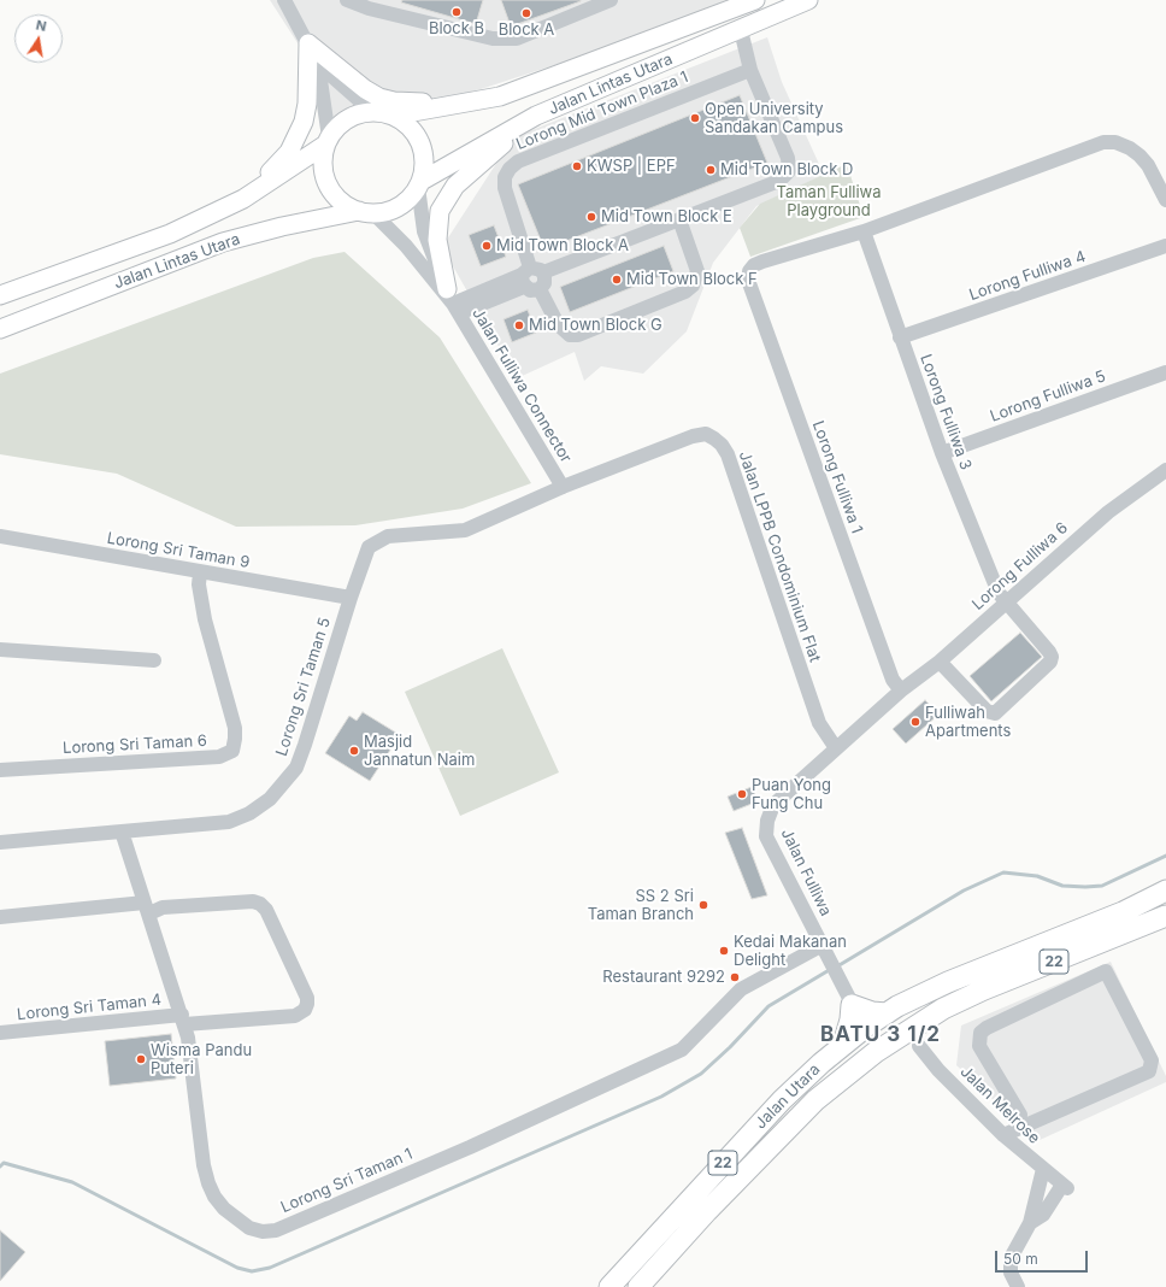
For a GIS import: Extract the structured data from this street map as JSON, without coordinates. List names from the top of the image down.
{
  "streets": {
    "highway": ["22", "Jalan Utara"],
    "main road": ["Jalan Lintas Utara"],
    "street": [
      "Lorong Mid Town Plaza 1",
      "Lorong Fulliwa 4",
      "Jalan Fulliwa Connector",
      "Lorong Fulliwa 5",
      "Lorong Fulliwa 3",
      "Lorong Fulliwa 1",
      "Lorong Sri Taman 9",
      "Jalan LPPB Condominium Flat",
      "Lorong Fulliwa 6",
      "Lorong Sri Taman 5",
      "Lorong Sri Taman 6",
      "Jalan Fulliwa",
      "Lorong Sri Taman 4",
      "Jalan Melrose",
      "Lorong Sri Taman 1"
    ]
  },
  "crossings": [
    ["Jalan Lintas Utara", "Jalan Fulliwa Connector"],
    ["Lorong Fulliwa 4", "Lorong Fulliwa 3"],
    ["Jalan Fulliwa Connector", "Jalan LPPB Condominium Flat"],
    ["Lorong Fulliwa 5", "Lorong Fulliwa 3"],
    ["Lorong Fulliwa 3", "Lorong Fulliwa 1"],
    ["Lorong Fulliwa 3", "Lorong Fulliwa 6"],
    ["Lorong Fulliwa 1", "Lorong Fulliwa 6"],
    ["Lorong Fulliwa 1", "Jalan Fulliwa"],
    ["Lorong Sri Taman 9", "Lorong Sri Taman 5"],
    ["Lorong Sri Taman 9", "Lorong Sri Taman 6"],
    ["Jalan LPPB Condominium Flat", "Lorong Sri Taman 5"],
    ["Jalan LPPB Condominium Flat", "Jalan Fulliwa"],
    ["Lorong Fulliwa 6", "Jalan Fulliwa"],
    ["Lorong Sri Taman 5", "Lorong Sri Taman 1"],
    ["Jalan Fulliwa", "Jalan Utara"],
    ["Jalan Fulliwa", "Lorong Sri Taman 1"],
    ["Lorong Sri Taman 4", "Lorong Sri Taman 1"]
  ],
  "districts": ["BATU 3 1/2"],
  "parks": ["Taman Fulliwa Playground"],
  "places": [
    "Block B",
    "Block A",
    "Open University Sandakan Campus",
    "KWSP | EPF",
    "Mid Town Block D",
    "Mid Town Block E",
    "Mid Town Block A",
    "Mid Town Block F",
    "Mid Town Block G",
    "Fulliwah Apartments",
    "Masjid Jannatun Naim",
    "Puan Yong Fung Chu",
    "SS 2 Sri Taman Branch",
    "Kedai Makanan Delight",
    "Restaurant 9292",
    "Wisma Pandu Puteri"
  ],
  "scale_bar": "50 m",
  "north": "top"
}
